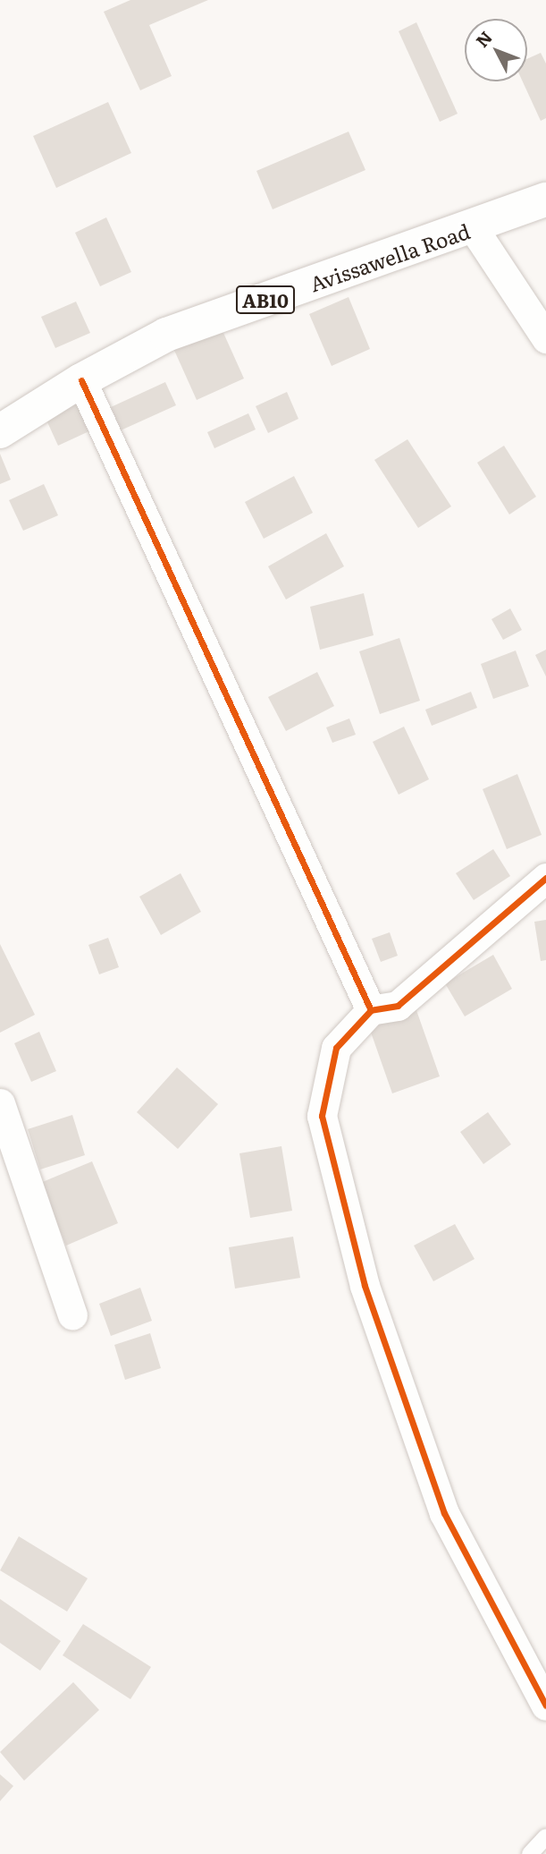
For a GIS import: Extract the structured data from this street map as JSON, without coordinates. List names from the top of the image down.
{
  "streets": {
    "main road": ["Avissawella Road", "AB10"]
  },
  "north": "top left"
}
